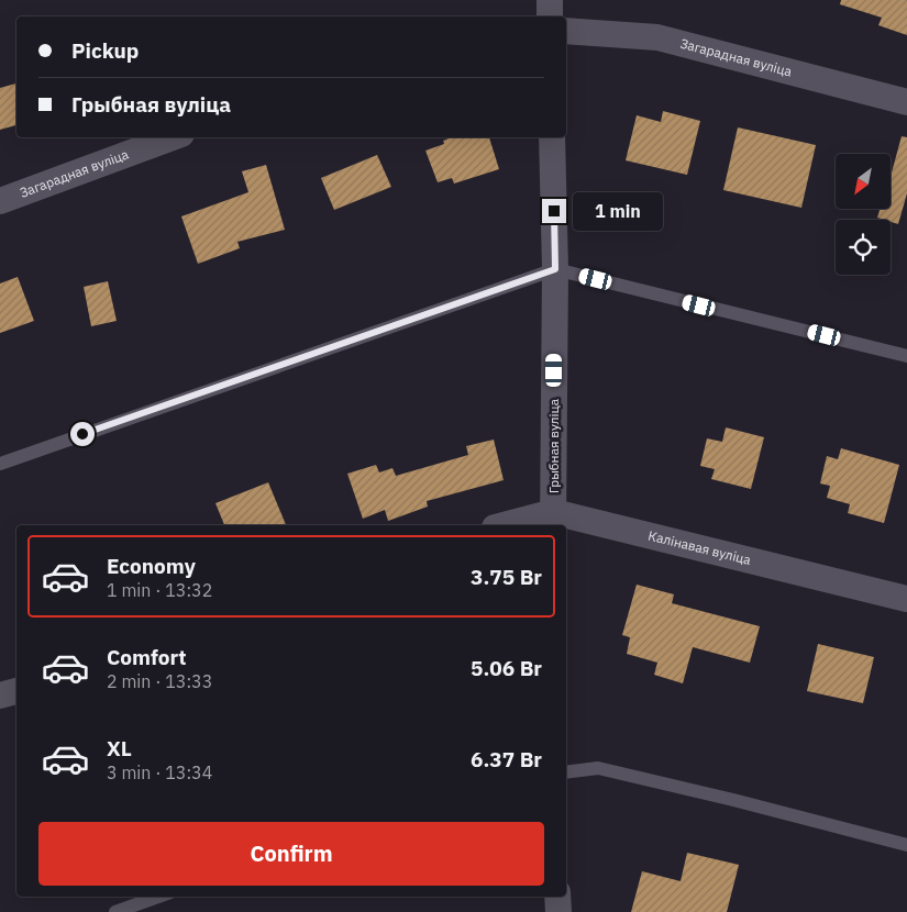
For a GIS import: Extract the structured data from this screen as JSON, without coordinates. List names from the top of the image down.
{
  "streets": {
    "street": ["Загарадная вуліца", "Грыбная вуліца", "Калінавая вуліца"]
  },
  "crossings": [
    ["Грыбная вуліца", "Калінавая вуліца"]
  ],
  "north": "bottom left",
  "page": {
    "banner": ["Pickup", "Грыбная вуліца"],
    "bubble": "1 min",
    "list": [
      {
        "name": "Economy",
        "note": "1 min · 13:32",
        "value": "3.75 Br"
      },
      {
        "name": "Comfort",
        "note": "2 min · 13:33",
        "value": "5.06 Br"
      },
      {
        "name": "XL",
        "note": "3 min · 13:34",
        "value": "6.37 Br"
      }
    ],
    "buttons": "Confirm"
  }
}
